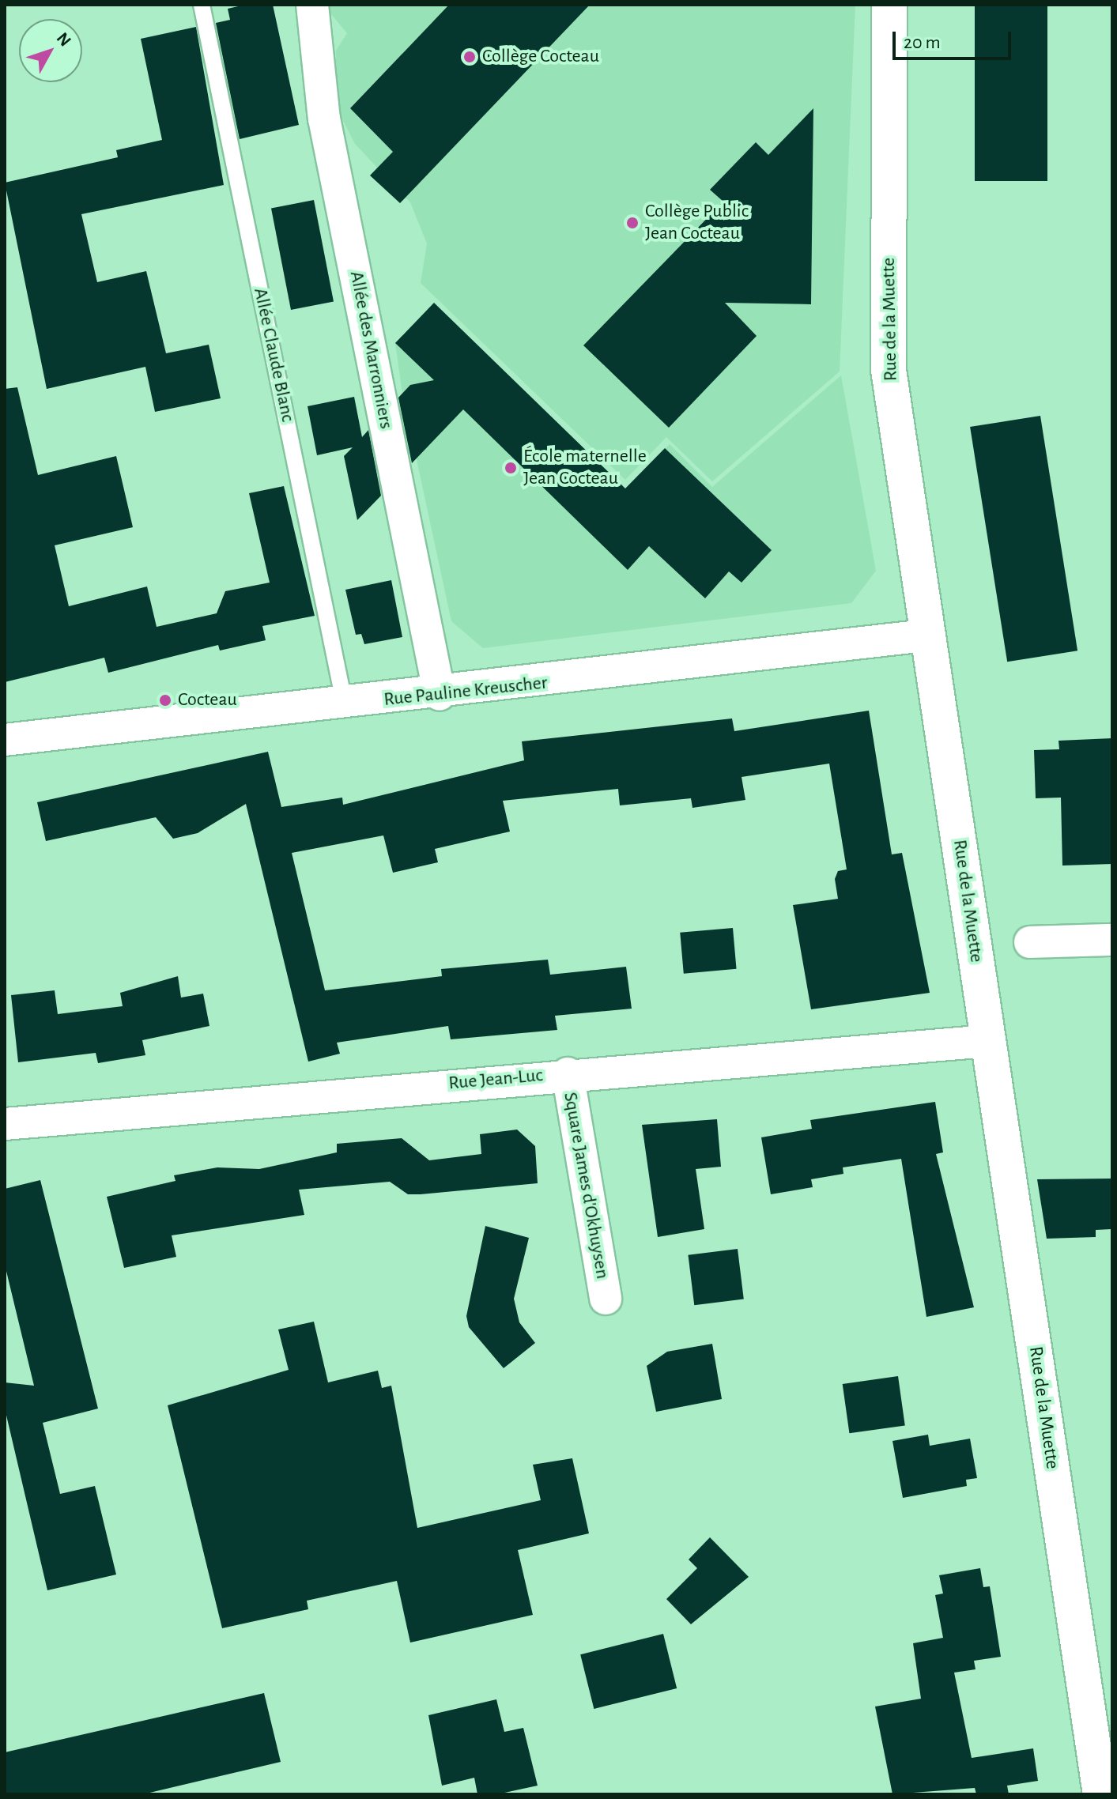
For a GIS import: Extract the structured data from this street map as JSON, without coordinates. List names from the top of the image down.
{
  "streets": {
    "street": [
      "Rue de la Muette",
      "Allée des Marronniers",
      "Rue Pauline Kreuscher",
      "Rue Jean-Luc",
      "Square James d'Okhuysen"
    ],
    "lane": ["Allée Claude Blanc"]
  },
  "crossings": [
    ["Rue de la Muette", "Rue Pauline Kreuscher"],
    ["Rue de la Muette", "Rue Jean-Luc"],
    ["Allée des Marronniers", "Rue Pauline Kreuscher"],
    ["Allée Claude Blanc", "Rue Pauline Kreuscher"],
    ["Rue Jean-Luc", "Square James d'Okhuysen"]
  ],
  "places": [
    "Collège Cocteau",
    "Collège Public Jean Cocteau",
    "École maternelle Jean Cocteau",
    "Cocteau"
  ],
  "scale_bar": "20 m",
  "north": "top right"
}
